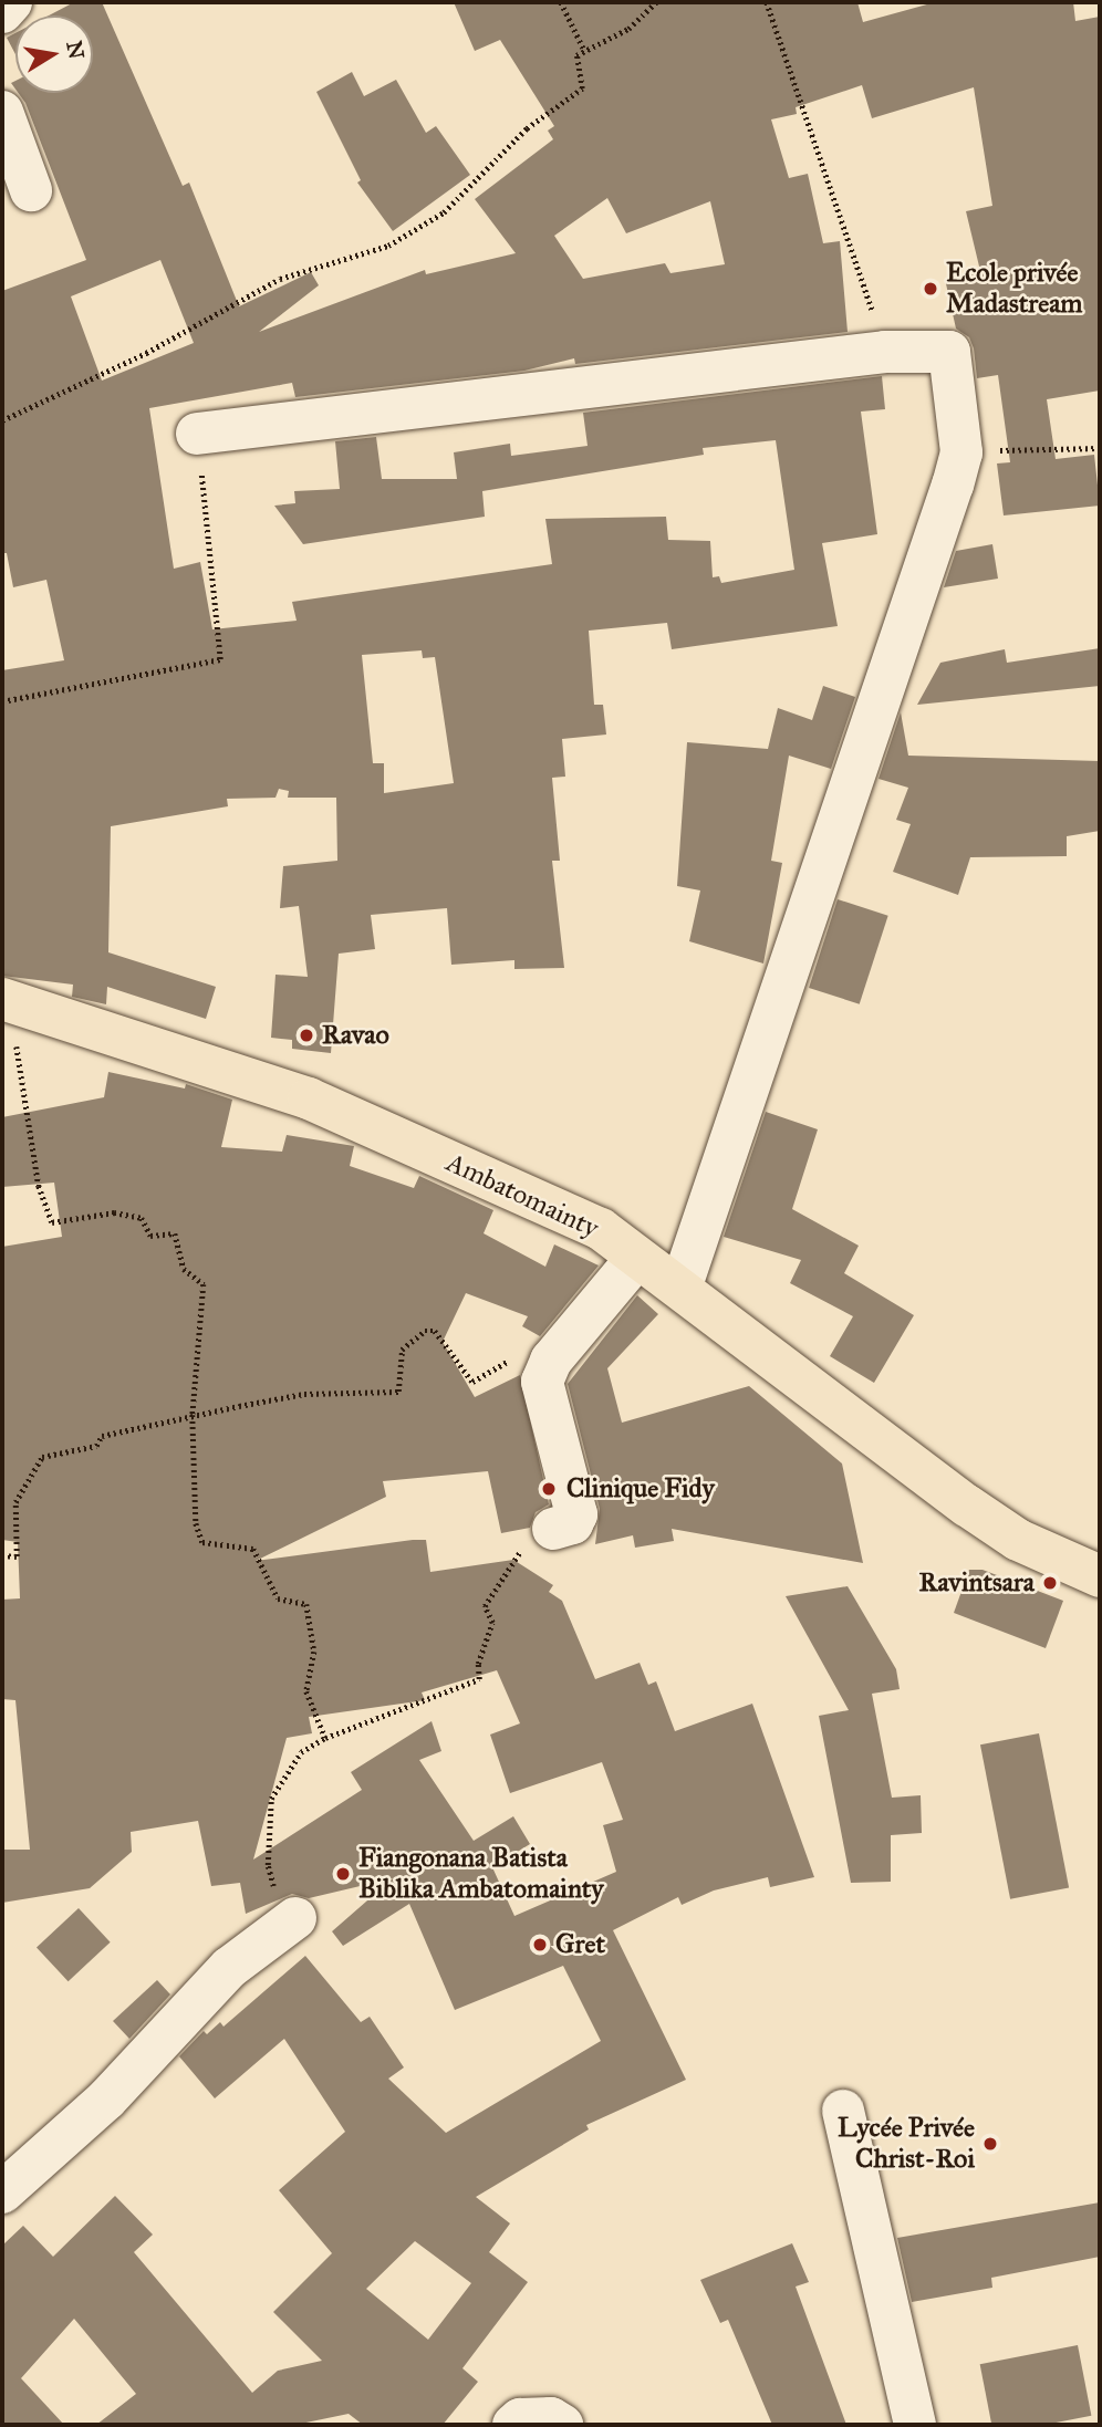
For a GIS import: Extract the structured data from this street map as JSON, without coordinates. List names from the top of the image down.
{
  "streets": {
    "main road": ["Ambatomainty"]
  },
  "places": [
    "Ecole privée Madastream",
    "Ravao",
    "Clinique Fidy",
    "Ravintsara",
    "Fiangonana Batista Biblika Ambatomainty",
    "Gret",
    "Lycée Privée Christ-Roi"
  ],
  "north": "right"
}
